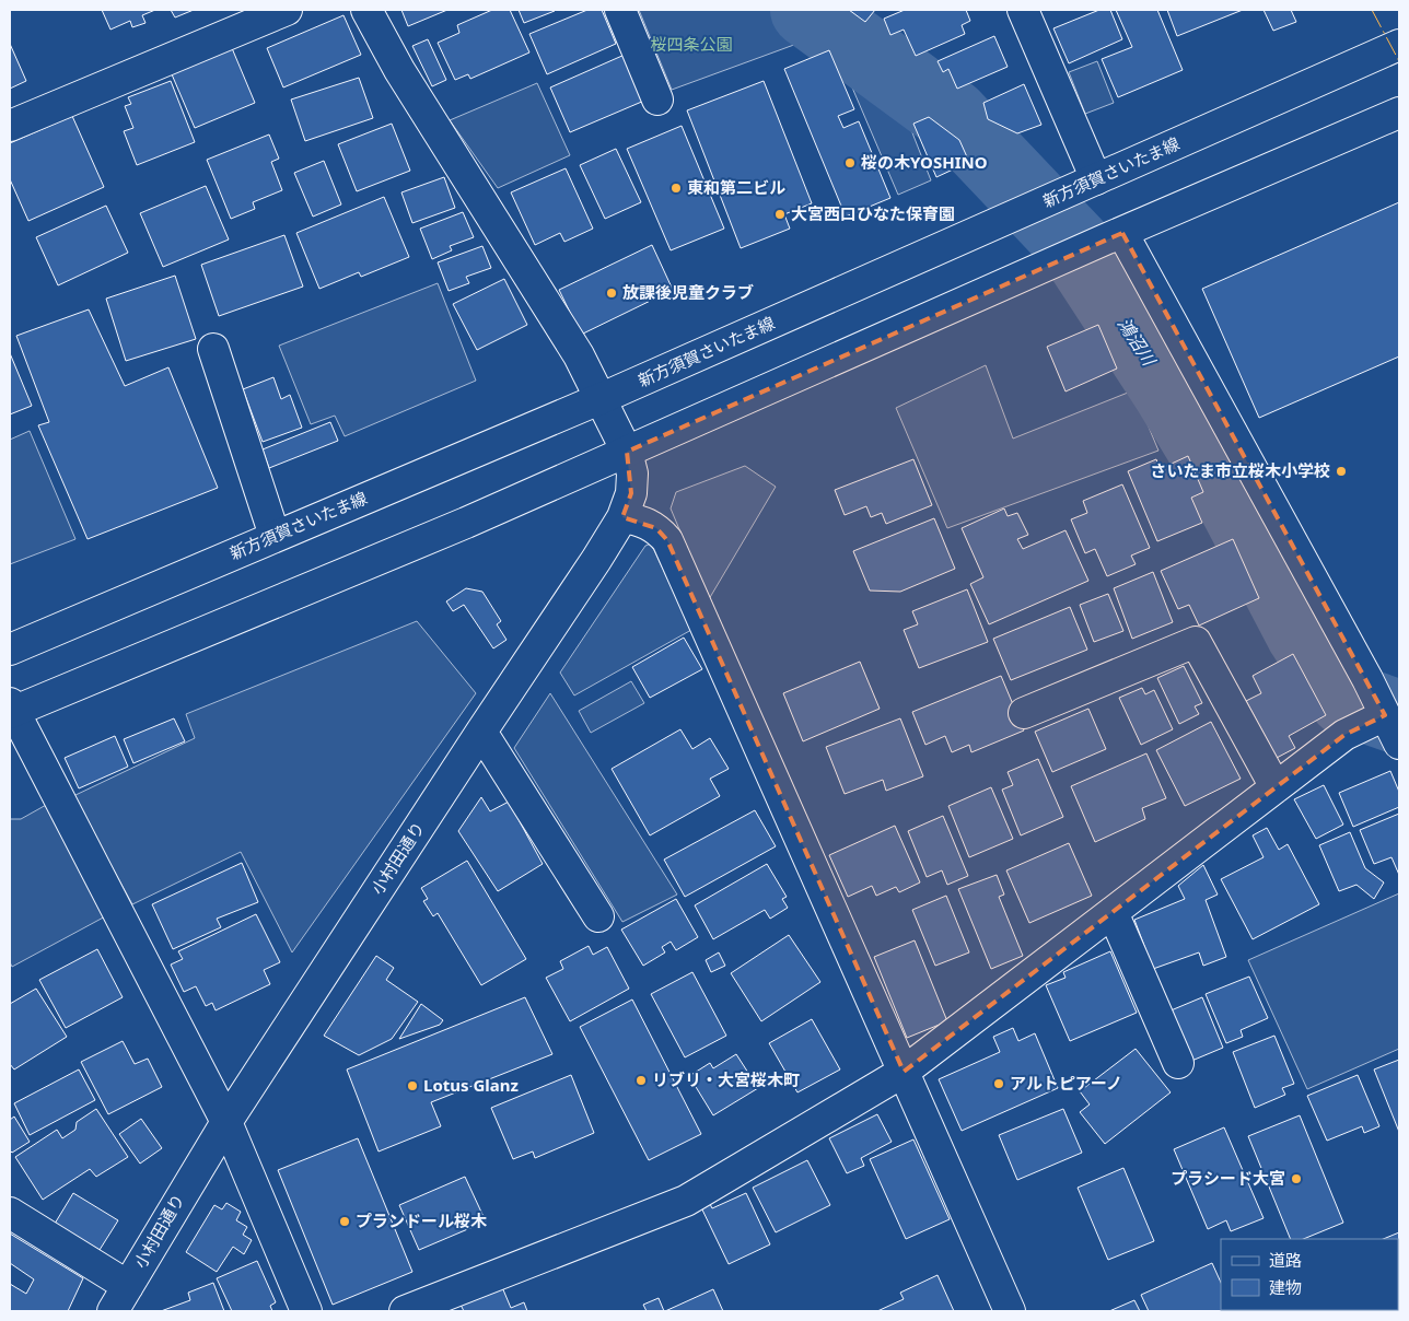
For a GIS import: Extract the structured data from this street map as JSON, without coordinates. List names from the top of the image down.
{
  "streets": {
    "street": ["新方須賀さいたま線", "小村田通り"]
  },
  "crossings": [
    ["新方須賀さいたま線", "小村田通り"]
  ],
  "water": ["鴻沼川"],
  "parks": ["桜四条公園"],
  "places": [
    "桜の木YOSHINO",
    "東和第二ビル",
    "大宮西口ひなた保育園",
    "放課後児童クラブ",
    "さいたま市立桜木小学校",
    "リブリ・大宮桜木町",
    "アルトピアーノ",
    "Lotus Glanz",
    "プラシード大宮",
    "プランドール桜木"
  ],
  "legend": ["道路", "建物"]
}
